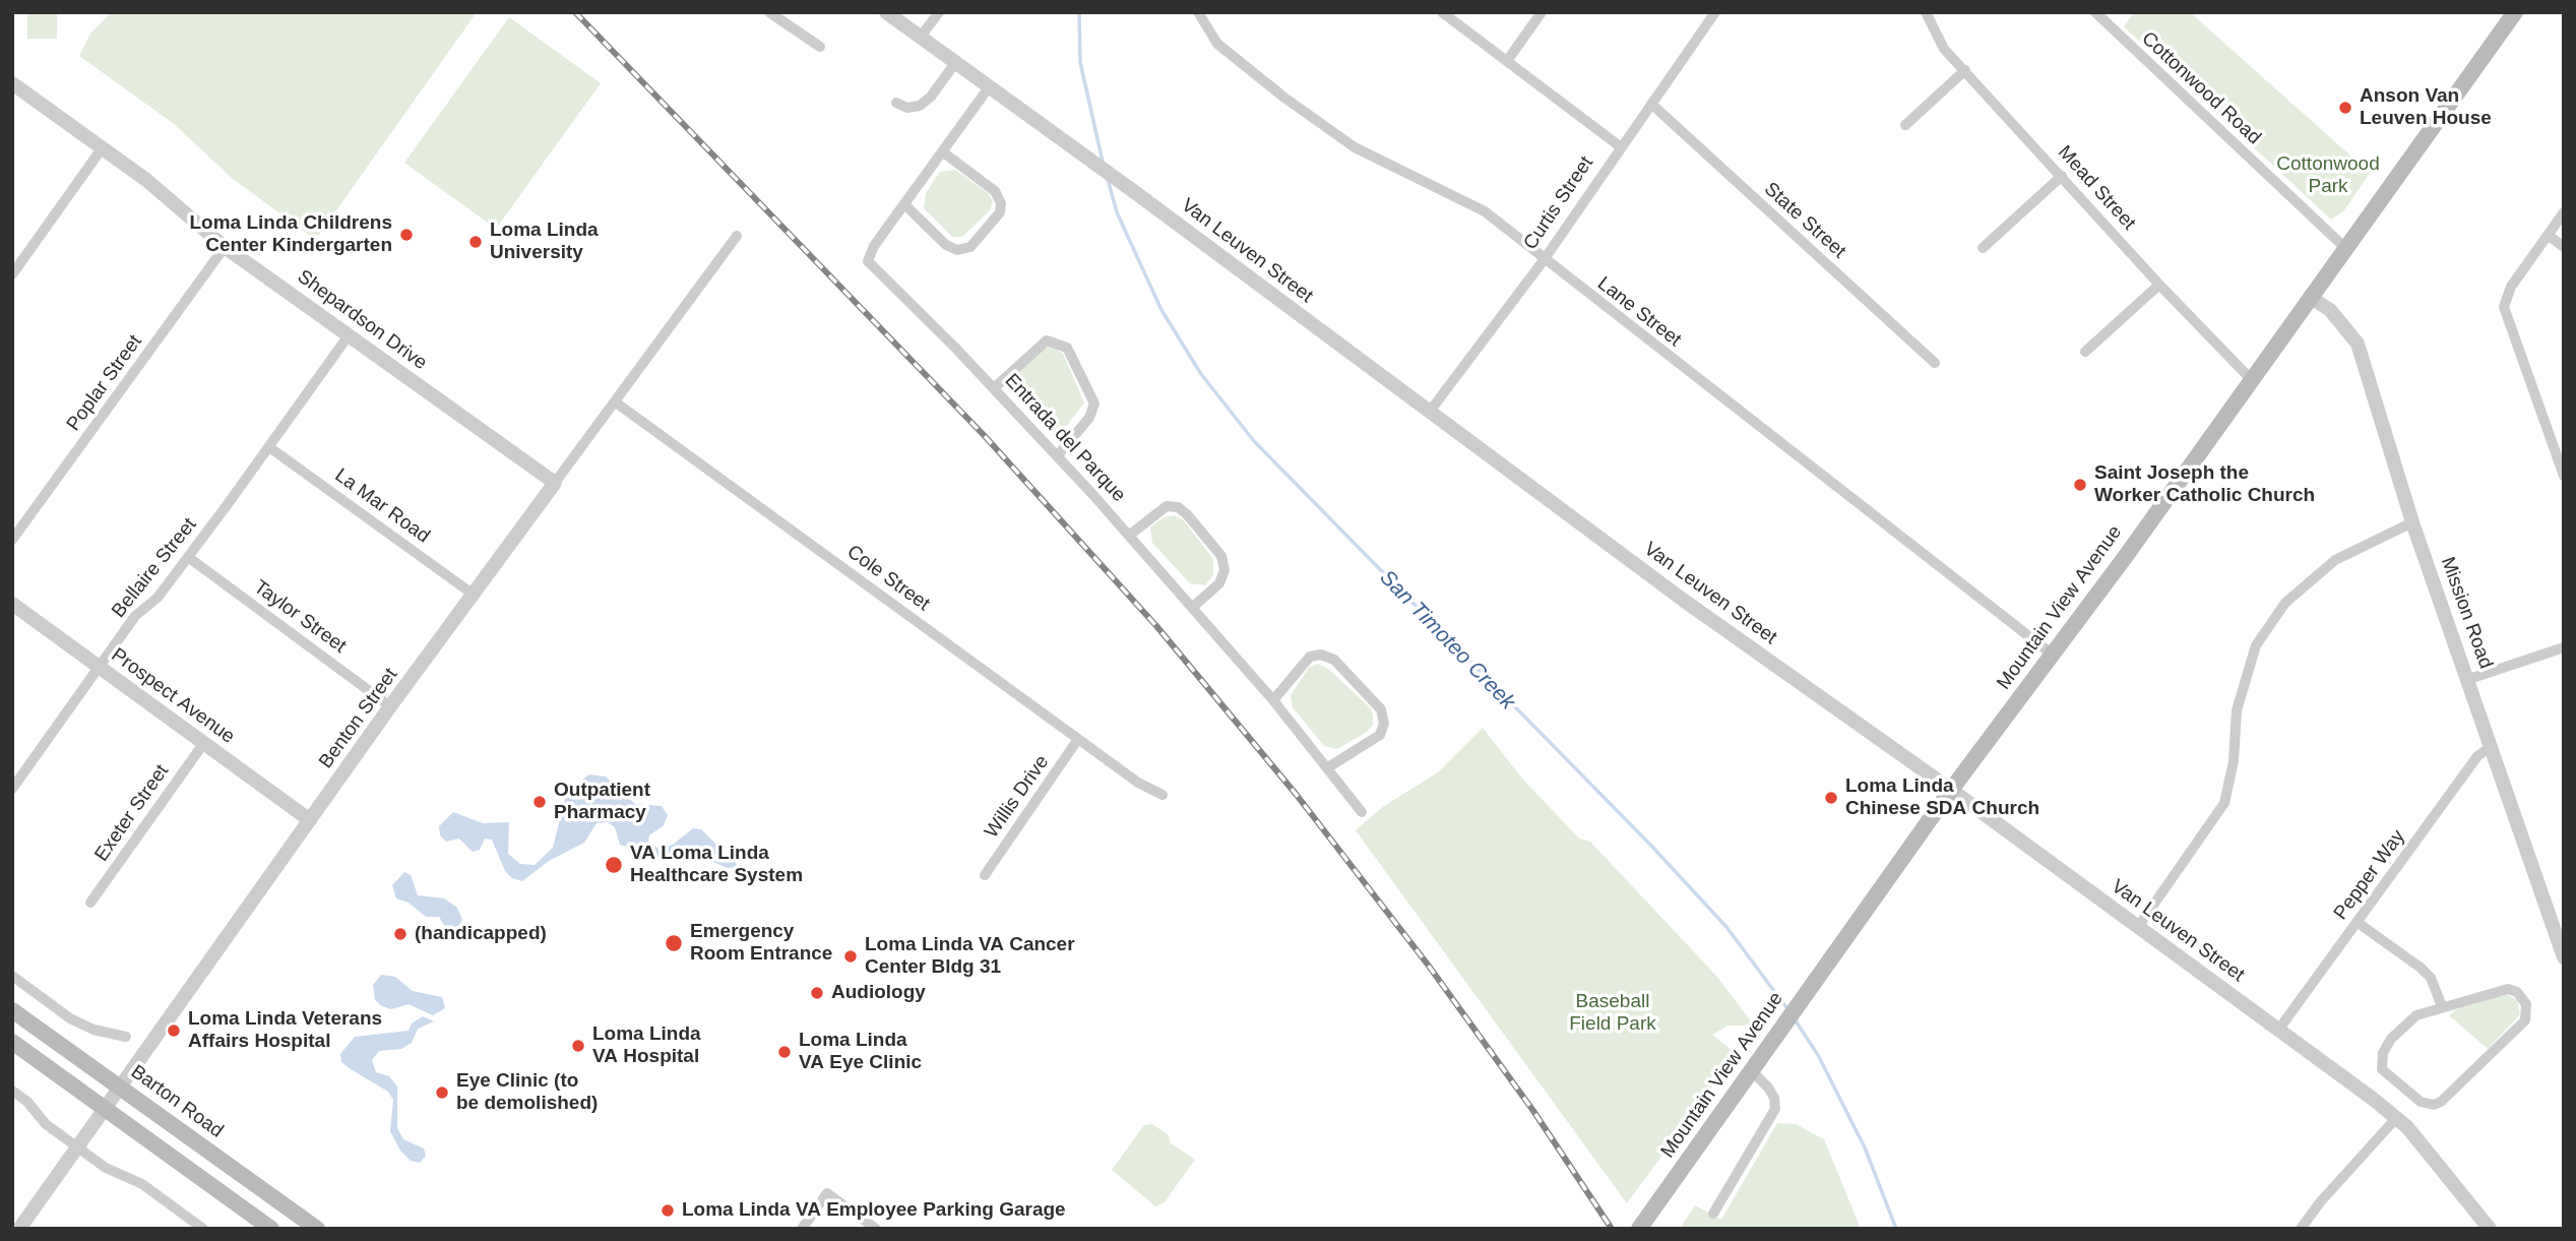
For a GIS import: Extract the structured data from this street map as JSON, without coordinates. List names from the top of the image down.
{
  "streets": {
    "main road": ["Mountain View Avenue", "Barton Road"],
    "street": [
      "Cottonwood Road",
      "Mead Street",
      "Curtis Street",
      "State Street",
      "Van Leuven Street",
      "Lane Street",
      "Shepardson Drive",
      "Poplar Street",
      "Entrada del Parque",
      "La Mar Road",
      "Bellaire Street",
      "Cole Street",
      "Mission Road",
      "Taylor Street",
      "Prospect Avenue",
      "Benton Street",
      "Willis Drive",
      "Exeter Street",
      "Pepper Way"
    ]
  },
  "crossings": [
    ["Cottonwood Road", "Mountain View Avenue"],
    ["Mead Street", "Mountain View Avenue"],
    ["Curtis Street", "State Street"],
    ["Curtis Street", "Van Leuven Street"],
    ["Curtis Street", "Lane Street"],
    ["Van Leuven Street", "Entrada del Parque"],
    ["Van Leuven Street", "Mountain View Avenue"],
    ["Van Leuven Street", "Pepper Way"],
    ["Lane Street", "Mountain View Avenue"],
    ["Shepardson Drive", "Poplar Street"],
    ["Shepardson Drive", "Bellaire Street"],
    ["Shepardson Drive", "Benton Street"],
    ["La Mar Road", "Bellaire Street"],
    ["La Mar Road", "Benton Street"],
    ["Bellaire Street", "Taylor Street"],
    ["Bellaire Street", "Prospect Avenue"],
    ["Cole Street", "Benton Street"],
    ["Cole Street", "Willis Drive"],
    ["Mountain View Avenue", "Mission Road"],
    ["Mission Road", "Pepper Way"],
    ["Taylor Street", "Benton Street"],
    ["Prospect Avenue", "Benton Street"],
    ["Prospect Avenue", "Exeter Street"],
    ["Benton Street", "Barton Road"]
  ],
  "water": ["San Timoteo Creek"],
  "parks": ["Cottonwood Park", "Baseball Field Park"],
  "places": [
    "Anson Van Leuven House",
    "Loma Linda Childrens Center Kindergarten",
    "Loma Linda University",
    "Saint Joseph the Worker Catholic Church",
    "Loma Linda Chinese SDA Church",
    "Outpatient Pharmacy",
    "VA Loma Linda Healthcare System",
    "(handicapped)",
    "Emergency Room Entrance",
    "Loma Linda VA Cancer Center Bldg 31",
    "Audiology",
    "Loma Linda Veterans Affairs Hospital",
    "Loma Linda VA Hospital",
    "Loma Linda VA Eye Clinic",
    "Eye Clinic (to be demolished)",
    "Loma Linda VA Employee Parking Garage"
  ]
}
